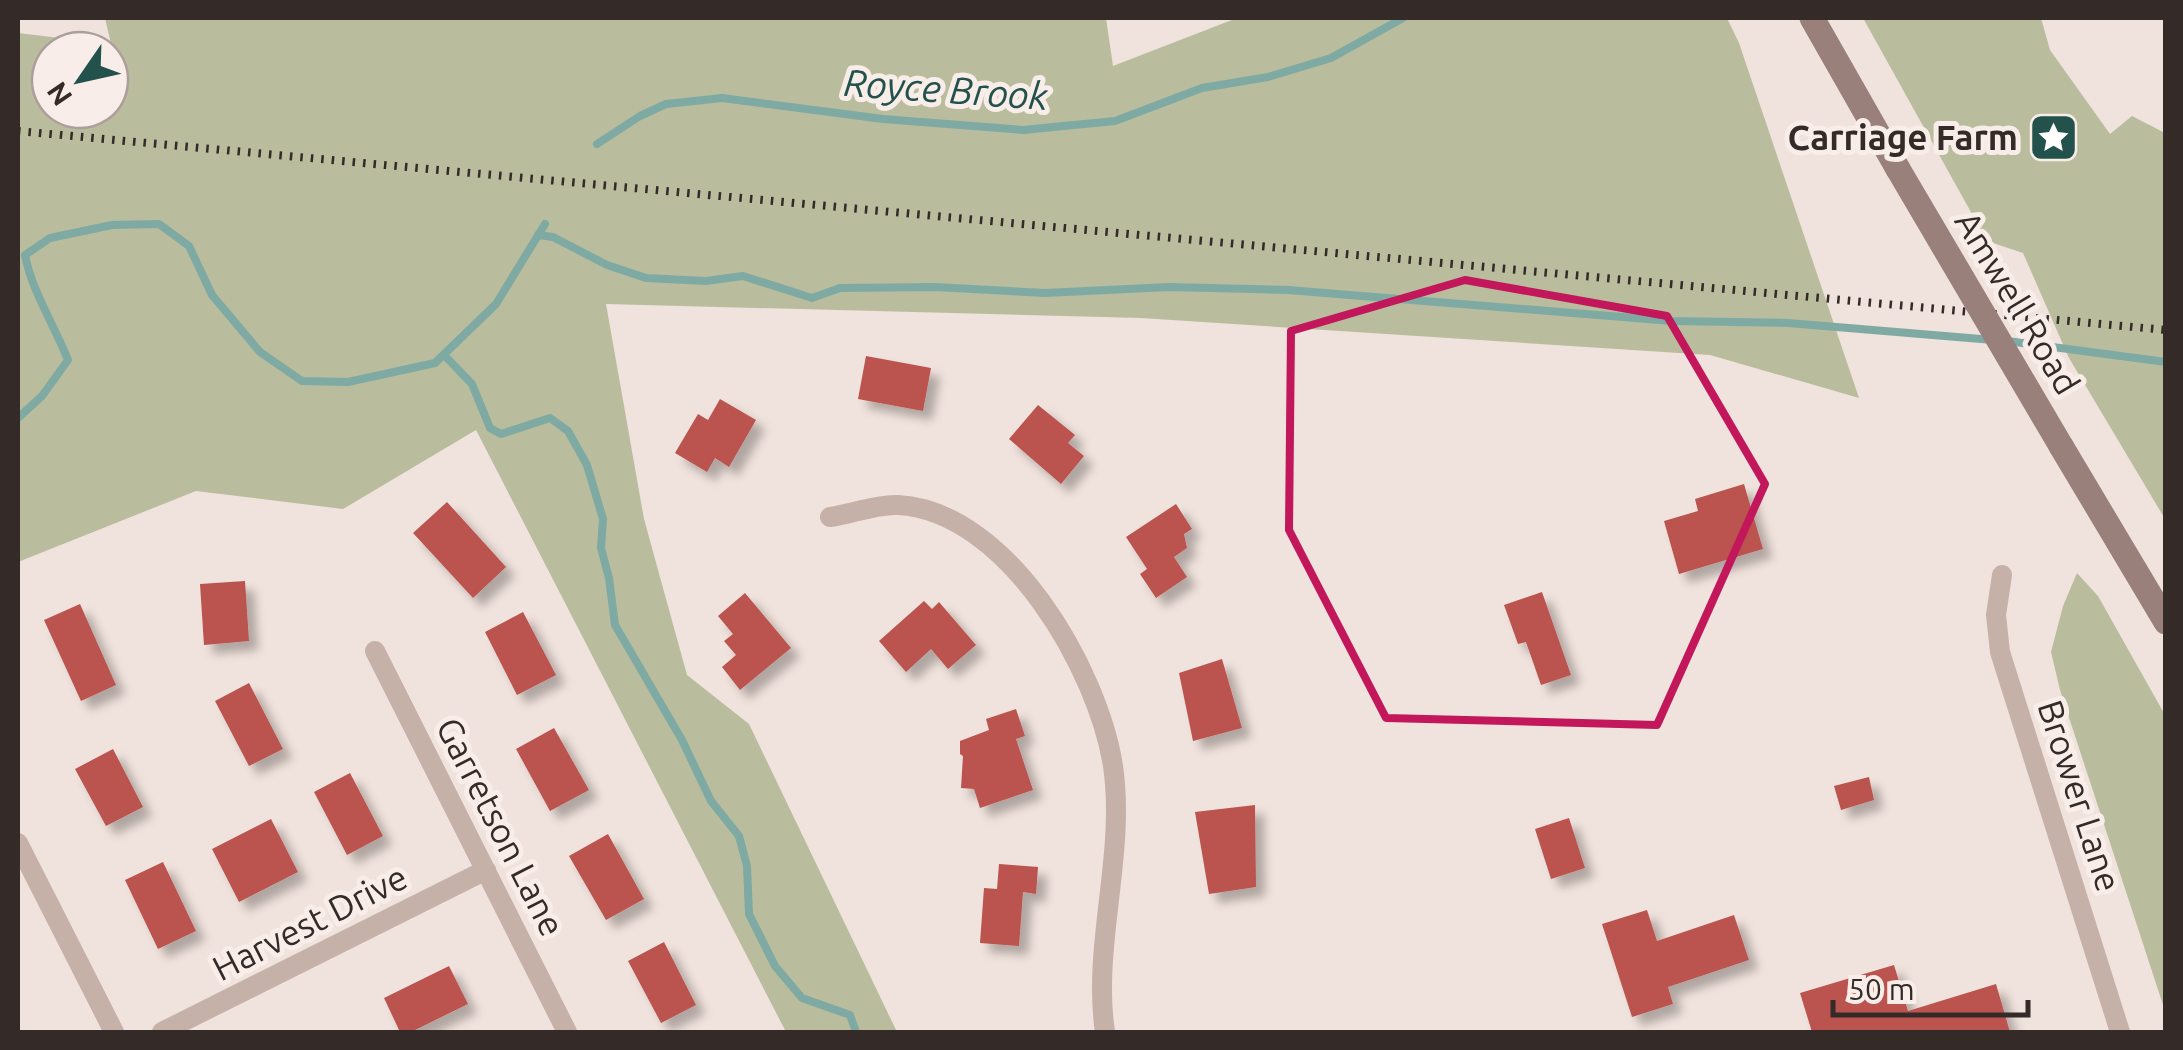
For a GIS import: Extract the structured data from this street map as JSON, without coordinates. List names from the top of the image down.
{
  "streets": {
    "main road": ["Amwell Road"],
    "street": ["Brower Lane", "Garretson Lane", "Harvest Drive"]
  },
  "crossings": [
    ["Garretson Lane", "Harvest Drive"]
  ],
  "water": ["Royce Brook"],
  "places": {
    "place": ["Carriage Farm"]
  },
  "scale_bar": "50 m",
  "north": "bottom left"
}
